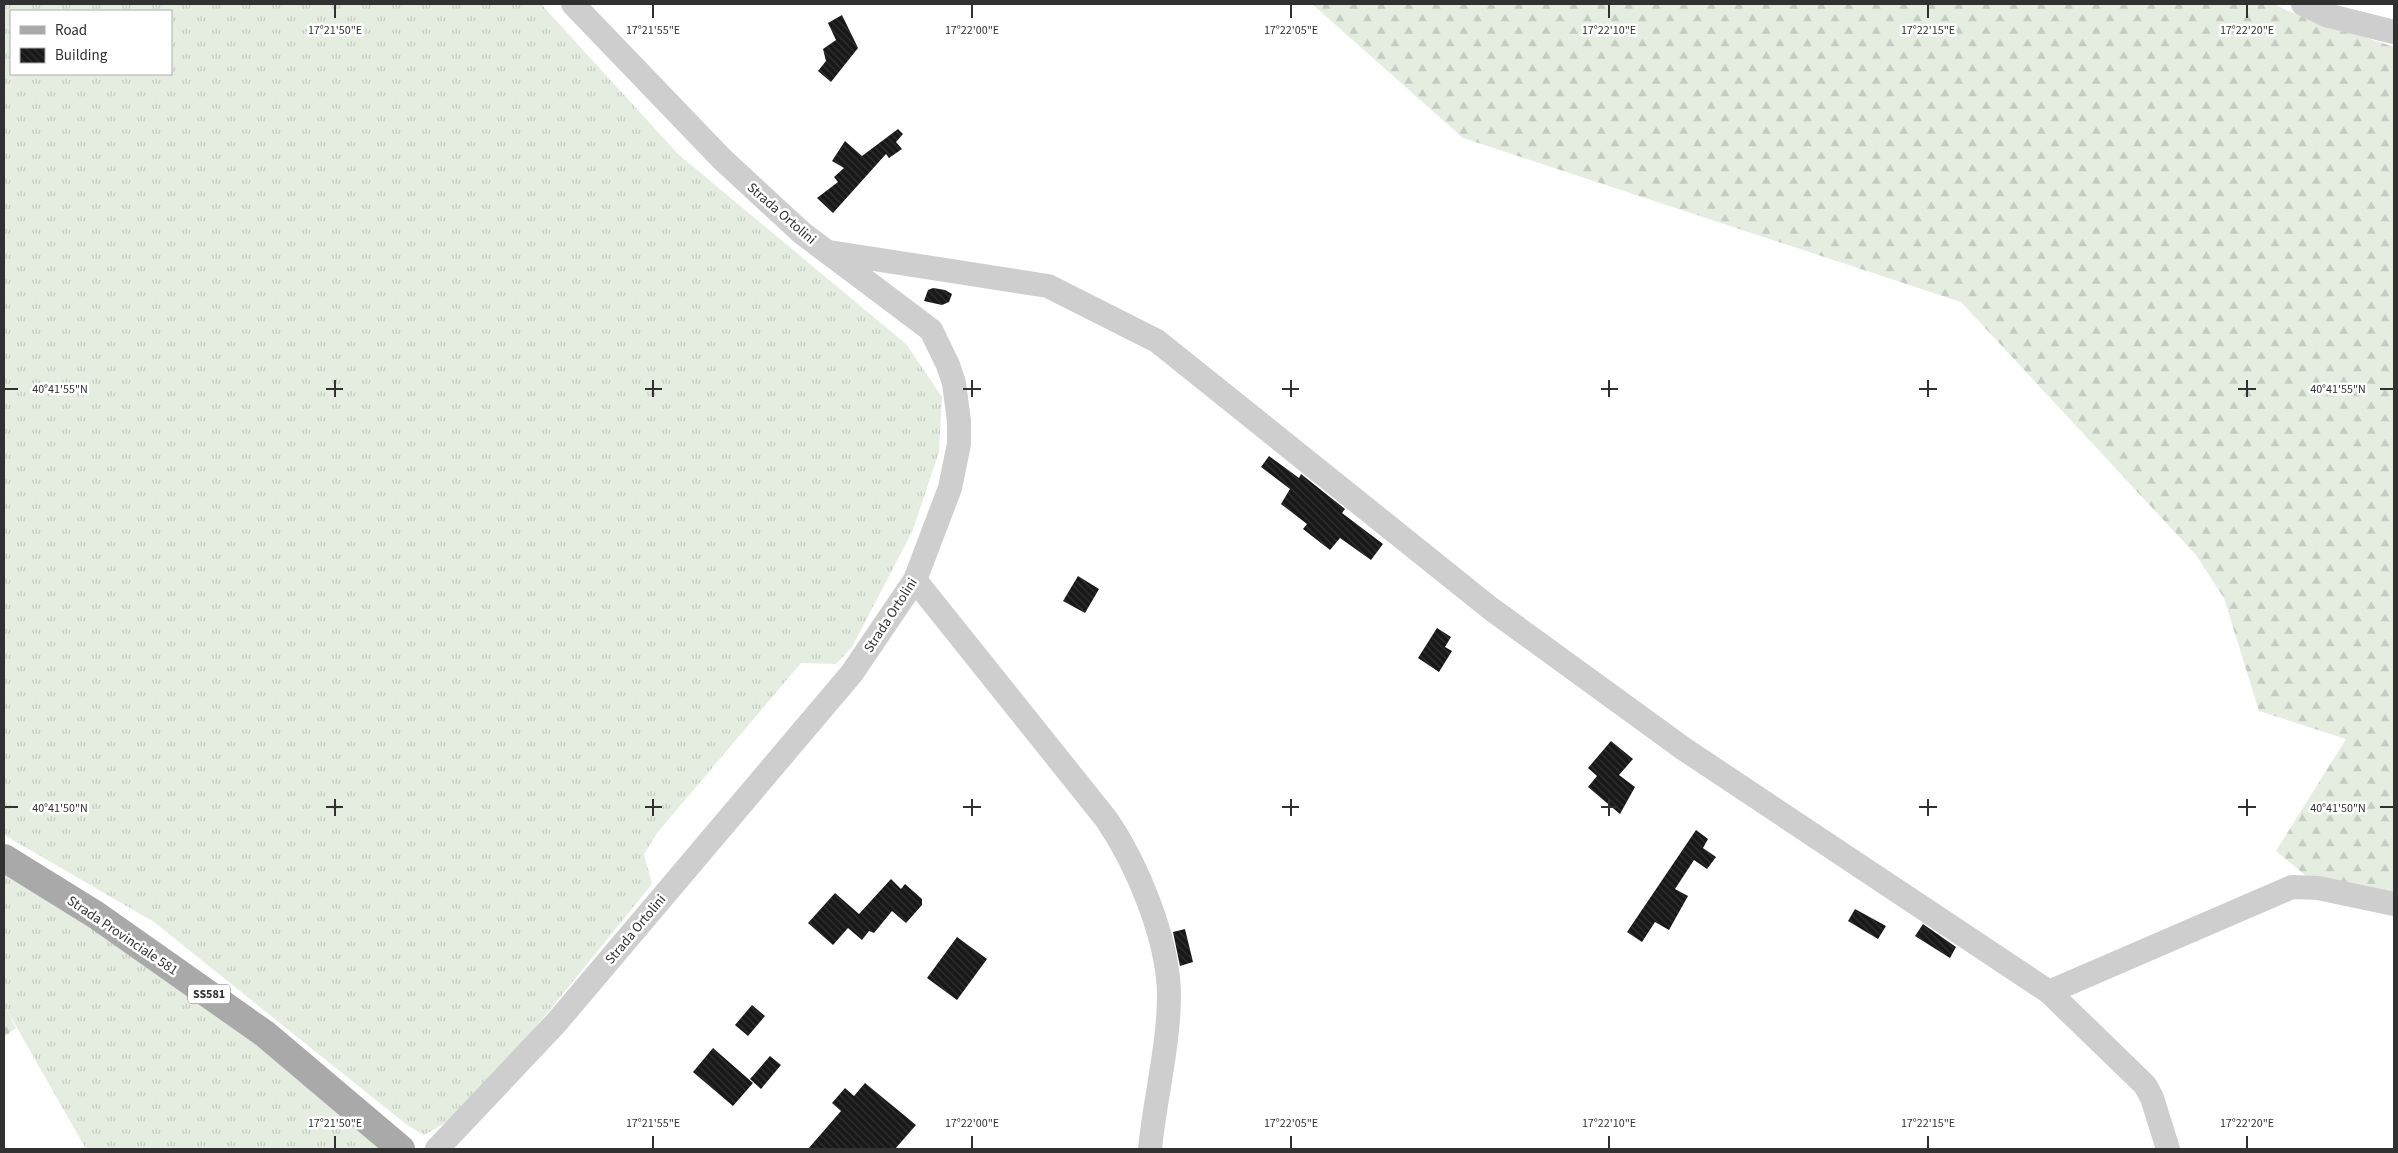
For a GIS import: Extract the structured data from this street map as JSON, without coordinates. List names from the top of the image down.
{
  "streets": {
    "main road": ["Strada Provinciale 581", "SS581"],
    "street": ["Strada Ortolini"]
  },
  "legend": ["Road", "Building"],
  "coordinates": [
    "17°21'50\"E",
    "17°21'55\"E",
    "17°22'00\"E",
    "17°22'05\"E",
    "17°22'10\"E",
    "17°22'15\"E",
    "17°22'20\"E",
    "40°41'55\"N",
    "40°41'50\"N"
  ]
}
